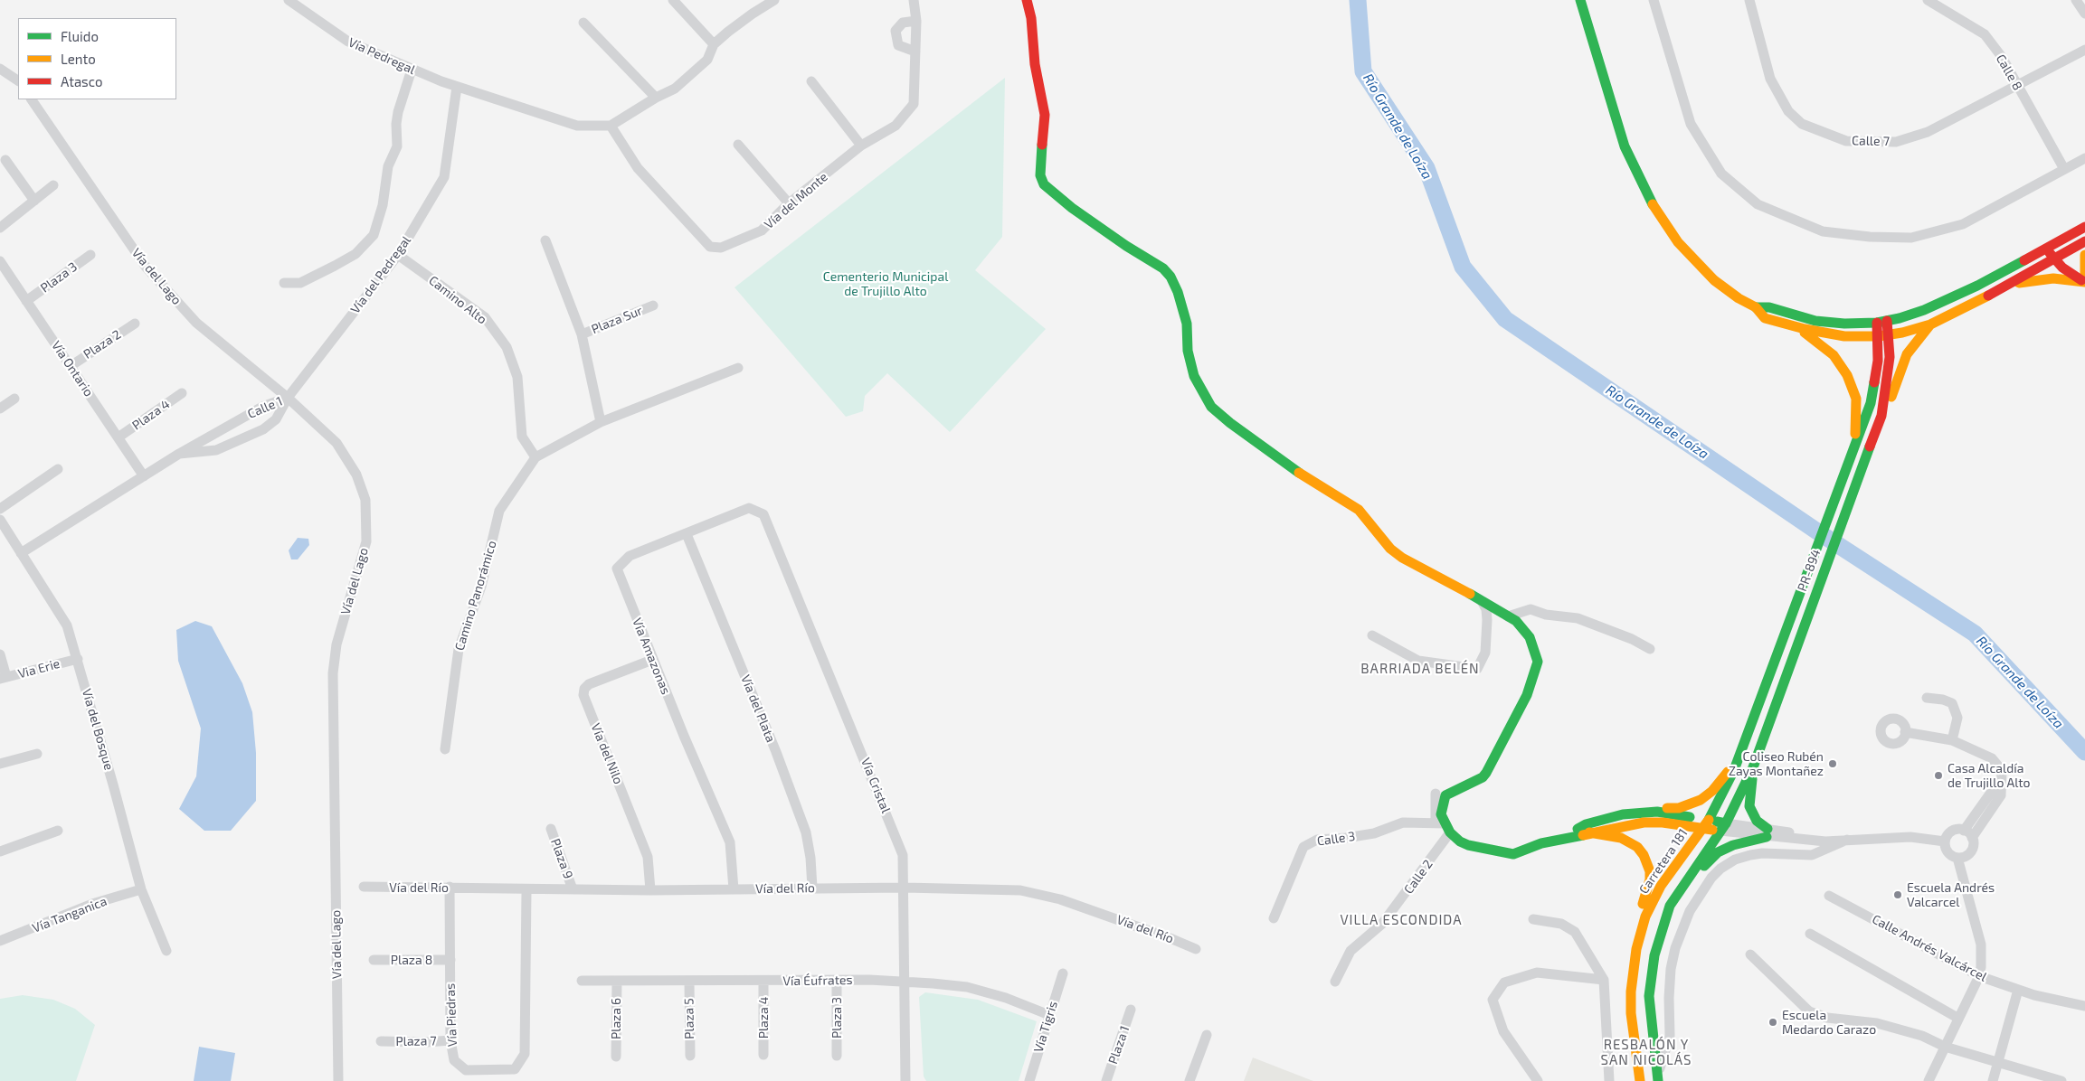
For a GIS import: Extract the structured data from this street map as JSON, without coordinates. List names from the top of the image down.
{
  "streets": {
    "street": [
      "Vía Pedregal",
      "Calle 8",
      "Calle 7",
      "Vía del Monte",
      "Vía del Pedregal",
      "Vía del Lago",
      "Plaza 3",
      "Camino Alto",
      "Plaza Sur",
      "Plaza 2",
      "Vía Ontario",
      "Calle 1",
      "Plaza 4",
      "PR-894",
      "Camino Panorámico",
      "Vía Amazonas",
      "Via Erie",
      "Vía del Plata",
      "Vía del Bosque",
      "Vía del Nilo",
      "Vía Cristal",
      "Calle 3",
      "Plaza 9",
      "Carretera 181",
      "Calle 2",
      "Vía del Río",
      "Vía Tanganica",
      "Calle Andrés Valcárcel",
      "Plaza 8",
      "Vía Éufrates",
      "Vía Piedras",
      "Plaza 6",
      "Plaza 5",
      "Vía Tigris",
      "Plaza 7",
      "Plaza 1"
    ]
  },
  "crossings": [
    ["Vía Pedregal", "Vía del Pedregal"],
    ["Calle 8", "Calle 7"],
    ["Vía del Pedregal", "Vía del Lago"],
    ["Vía del Pedregal", "Camino Alto"],
    ["Vía del Pedregal", "Calle 1"],
    ["Vía del Lago", "Calle 1"],
    ["Plaza 3", "Vía Ontario"],
    ["Plaza 3", "Vía Éufrates"],
    ["Camino Alto", "Camino Panorámico"],
    ["Plaza 2", "Vía Ontario"],
    ["Vía Ontario", "Calle 1"],
    ["Vía Ontario", "Plaza 4"],
    ["Calle 1", "Vía del Bosque"],
    ["Plaza 4", "Vía Éufrates"],
    ["PR-894", "Carretera 181"],
    ["Vía Amazonas", "Vía del Plata"],
    ["Vía Amazonas", "Vía del Nilo"],
    ["Vía Amazonas", "Vía Cristal"],
    ["Vía Amazonas", "Vía del Río"],
    ["Via Erie", "Vía del Bosque"],
    ["Vía del Plata", "Vía del Río"],
    ["Vía del Bosque", "Vía Tanganica"],
    ["Vía del Nilo", "Vía del Río"],
    ["Vía Cristal", "Vía del Río"],
    ["Vía Cristal", "Vía Éufrates"],
    ["Calle 3", "Calle 2"],
    ["Plaza 9", "Vía del Río"],
    ["Vía del Río", "Vía Piedras"],
    ["Plaza 8", "Vía Piedras"],
    ["Vía Éufrates", "Plaza 6"],
    ["Vía Éufrates", "Plaza 5"],
    ["Vía Éufrates", "Vía Tigris"],
    ["Vía Piedras", "Plaza 7"]
  ],
  "districts": ["BARRIADA BELÉN", "VILLA ESCONDIDA", "RESBALÓN Y SAN NICOLÁS"],
  "water": ["Río Grande de Loíza"],
  "parks": ["Cementerio Municipal de Trujillo Alto"],
  "places": [
    "Coliseo Rubén Zayas Montañez",
    "Casa Alcaldía de Trujillo Alto",
    "Escuela Andrés Valcarcel",
    "Escuela Medardo Carazo"
  ],
  "legend": ["Fluido", "Lento", "Atasco"]
}
